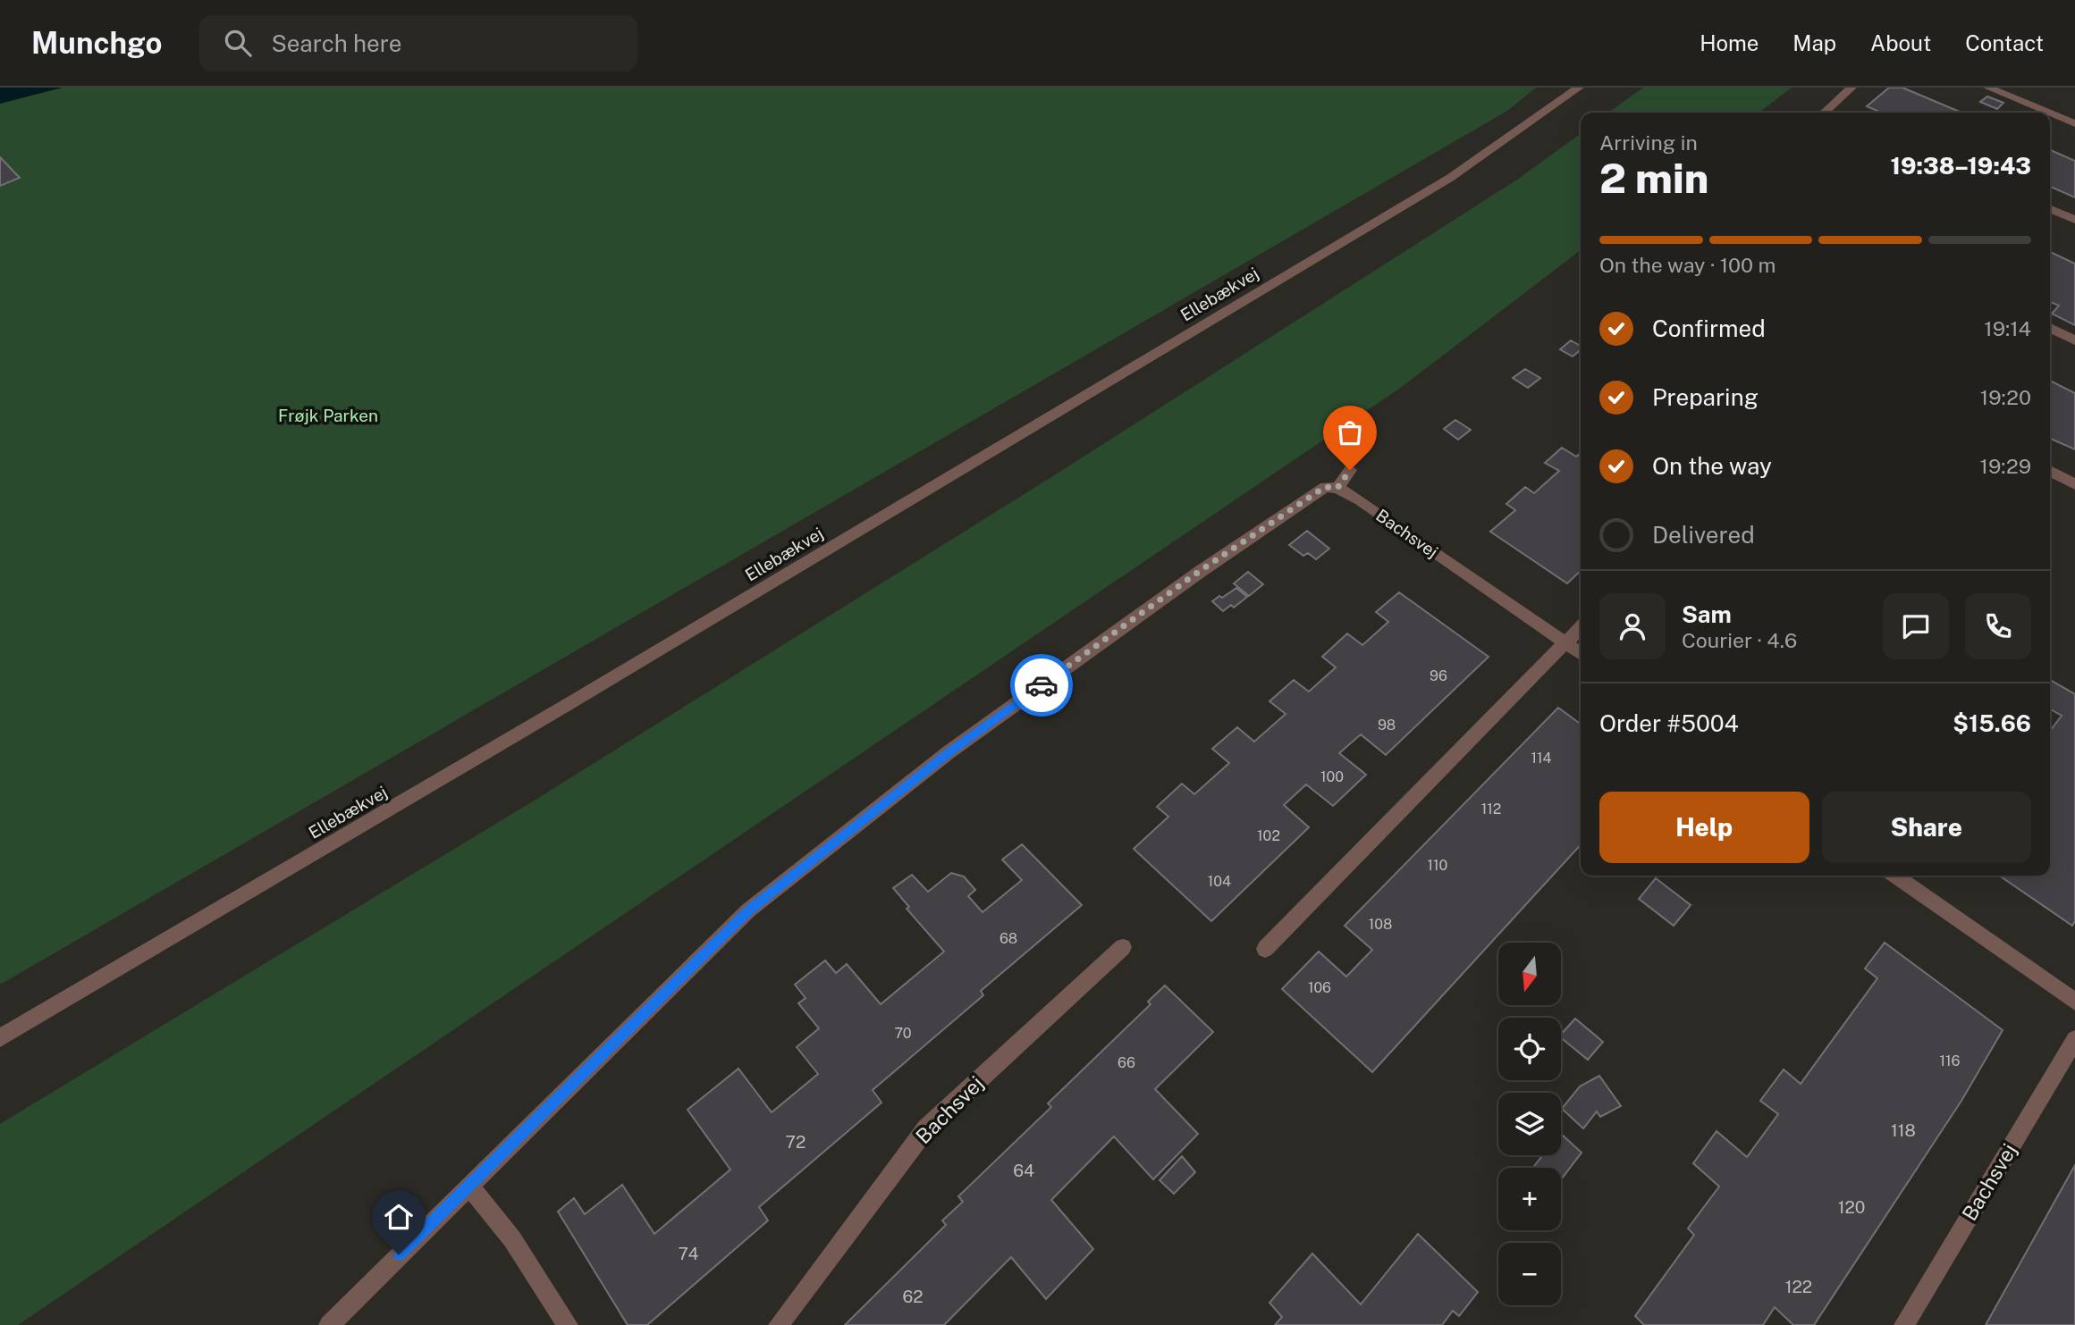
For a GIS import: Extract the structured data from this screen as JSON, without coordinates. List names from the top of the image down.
{
  "streets": {
    "street": ["Ellebækvej", "Bachsvej"]
  },
  "parks": ["Frøjk Parken"],
  "house_numbers": [
    "96",
    "98",
    "114",
    "100",
    "112",
    "102",
    "110",
    "104",
    "108",
    "68",
    "106",
    "70",
    "116",
    "66",
    "118",
    "72",
    "64",
    "120",
    "74",
    "122",
    "62"
  ],
  "north": "bottom",
  "page": {
    "header": "Munchgo",
    "search": "Search here",
    "nav": [
      "Home",
      "Map",
      "About",
      "Contact"
    ],
    "heading": ["2 min", "Arriving in", "19:38–19:43"],
    "panel": [
      "Sam",
      "Courier · 4.6",
      "Order #5004",
      "$15.66"
    ],
    "bar": "On the way · 100 m",
    "list": [
      ["Confirmed", "19:14"],
      ["Preparing", "19:20"],
      ["On the way", "19:29"],
      "Delivered"
    ],
    "buttons": ["Help", "Share"],
    "map_buttons": ["+", "−"]
  }
}
